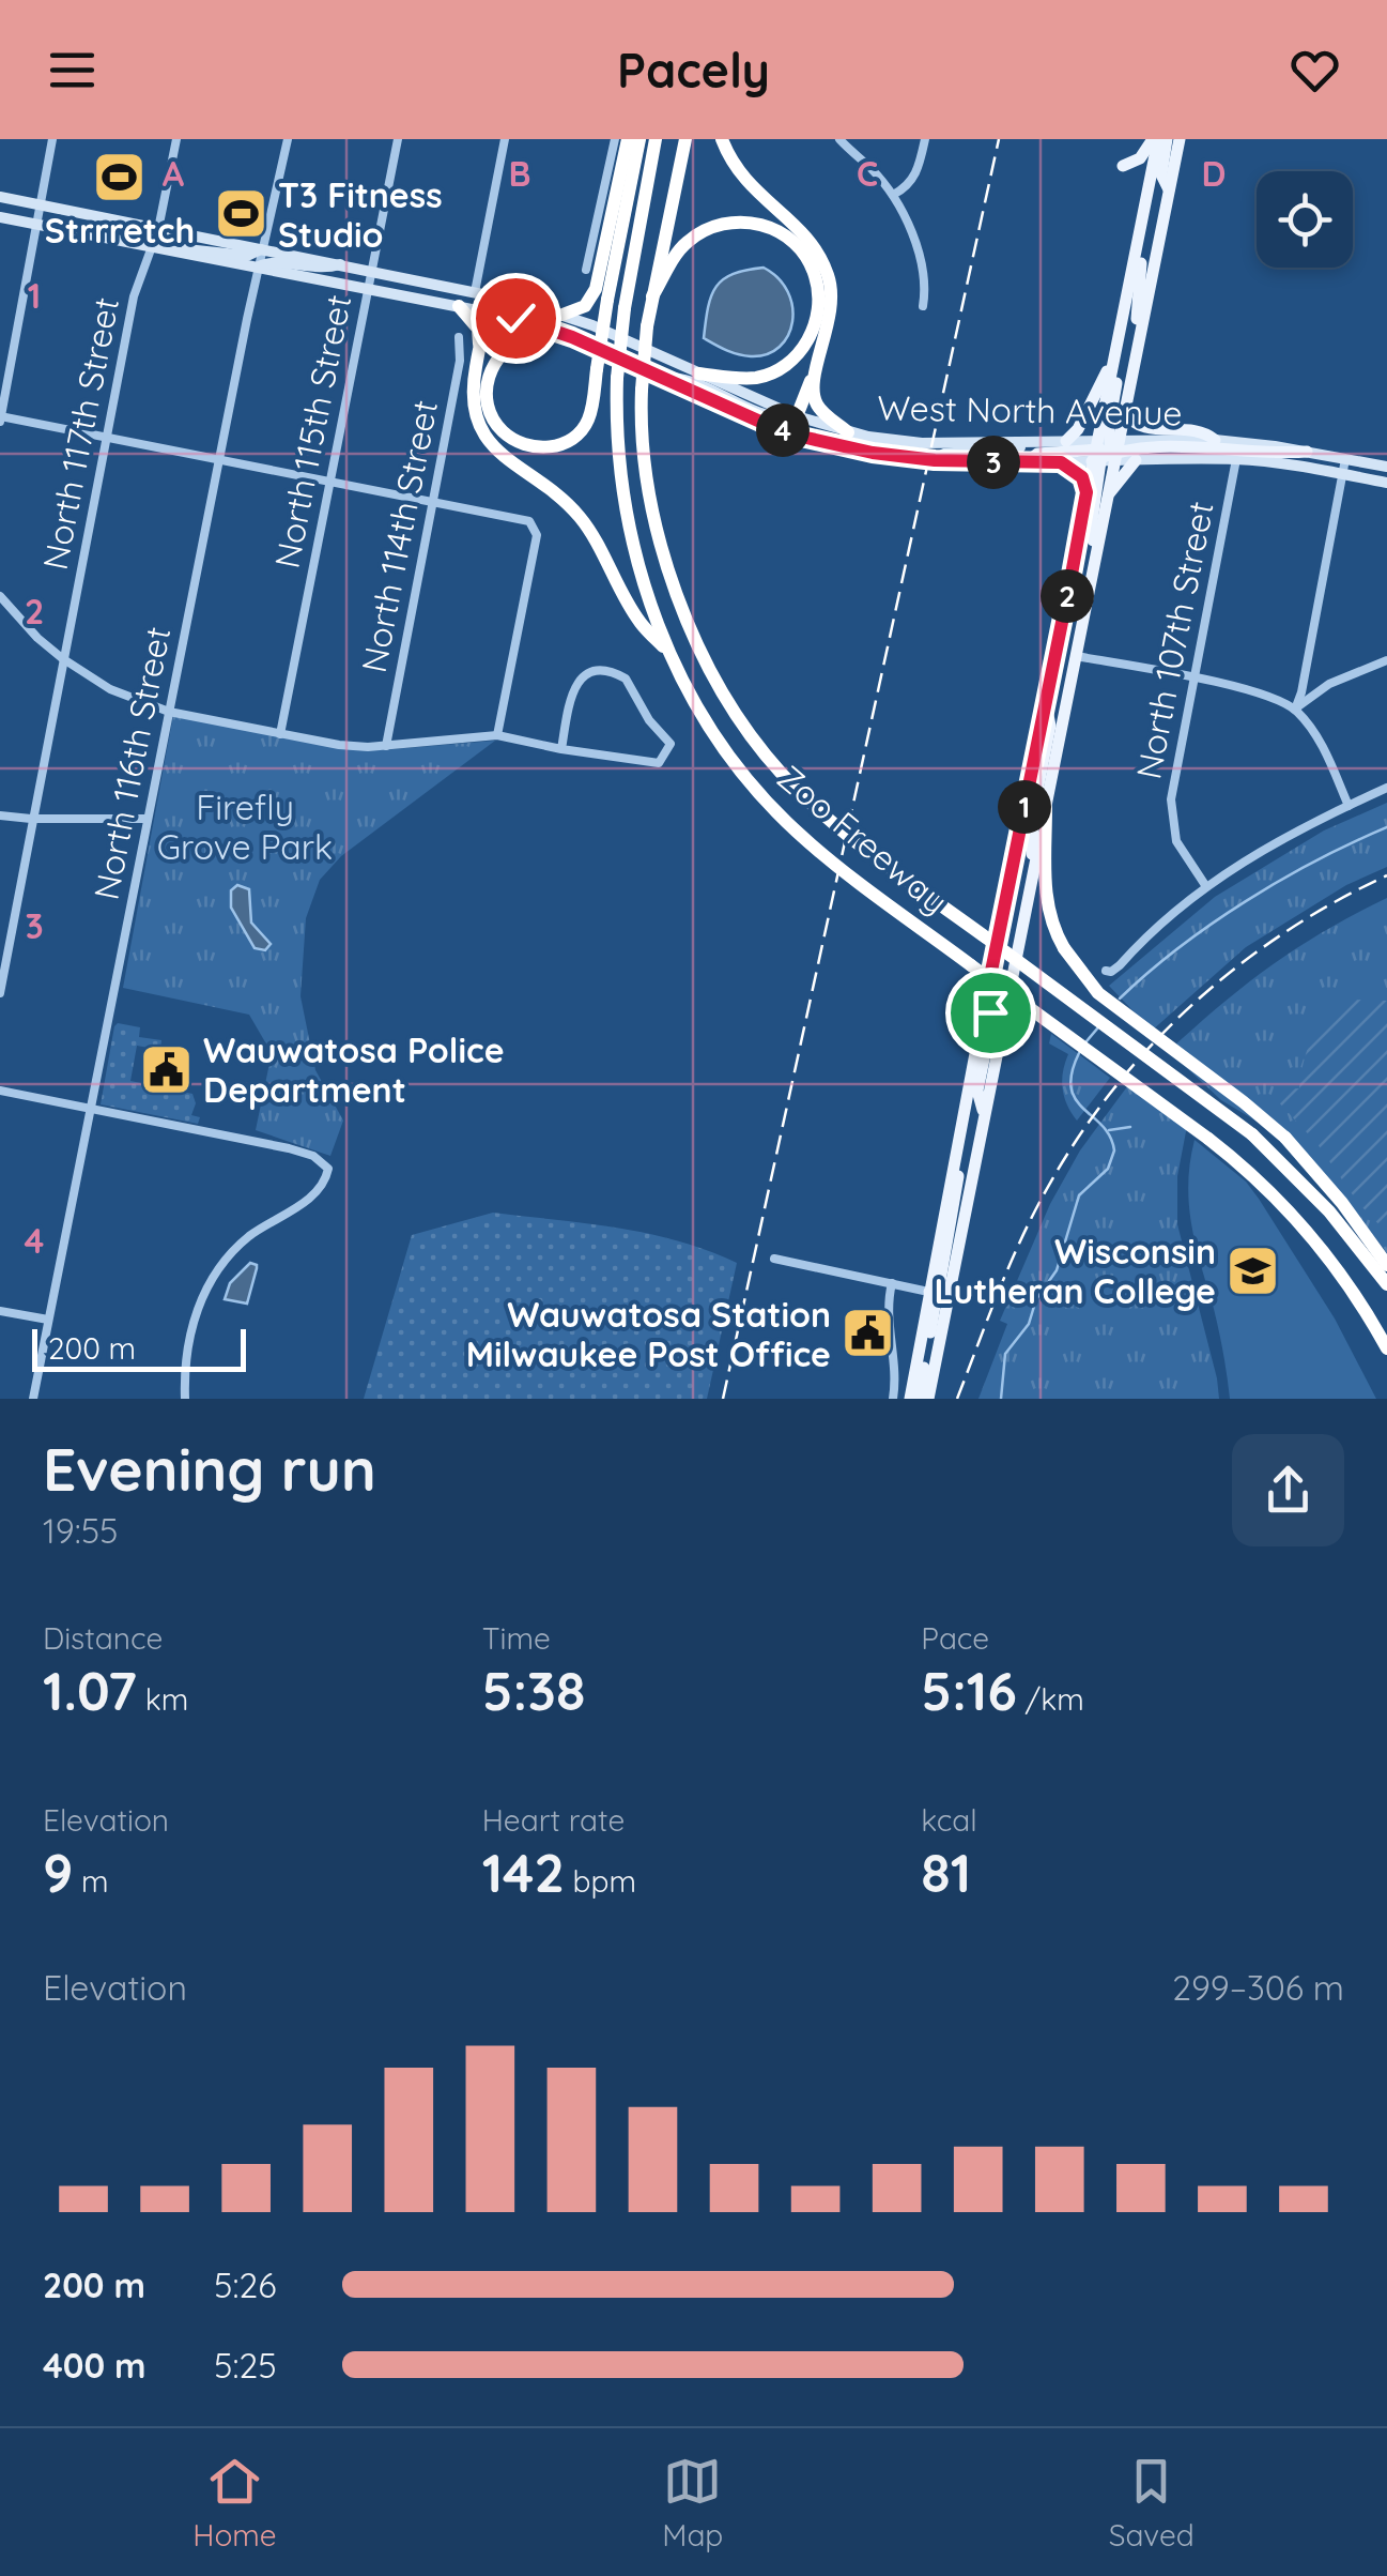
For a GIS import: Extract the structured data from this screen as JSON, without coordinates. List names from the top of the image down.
{
  "streets": {
    "highway": ["Zoo Freeway"],
    "main road": ["West North Avenue"],
    "street": [
      "North 115th Street",
      "North 117th Street",
      "North 114th Street",
      "North 107th Street",
      "North 116th Street"
    ]
  },
  "crossings": [
    ["West North Avenue", "North 115th Street"],
    ["West North Avenue", "North 117th Street"],
    ["West North Avenue", "North 107th Street"],
    ["West North Avenue", "North 116th Street"]
  ],
  "parks": ["Firefly Grove Park"],
  "places": {
    "sports": ["Strrretch", "T3 Fitness Studio"],
    "public building": ["Wauwatosa Police Department", "Wauwatosa Station Milwaukee Post Office"],
    "school or university": ["Wisconsin Lutheran College"]
  },
  "scale_bar": "200 m",
  "page": {
    "header": "Pacely",
    "pins": [
      "4",
      "3",
      "2",
      "1"
    ],
    "scale": "200 m",
    "heading": ["Evening run", "19:55"],
    "stats": [
      ["Distance", "1.07 km"],
      ["Time", "5:38"],
      ["Pace", "5:16 /km"],
      ["Elevation", "9 m"],
      ["Heart rate", "142 bpm"],
      ["kcal", "81"]
    ],
    "chart": ["Elevation", "299–306 m"],
    "list": [
      {
        "name": "200 m",
        "note": "5:26"
      },
      {
        "name": "400 m",
        "note": "5:25"
      }
    ],
    "tabs": ["Home", "Map", "Saved"]
  },
  "grid": {
    "columns": [
      "A",
      "B",
      "C",
      "D"
    ],
    "rows": [
      "1",
      "2",
      "3",
      "4"
    ]
  }
}
